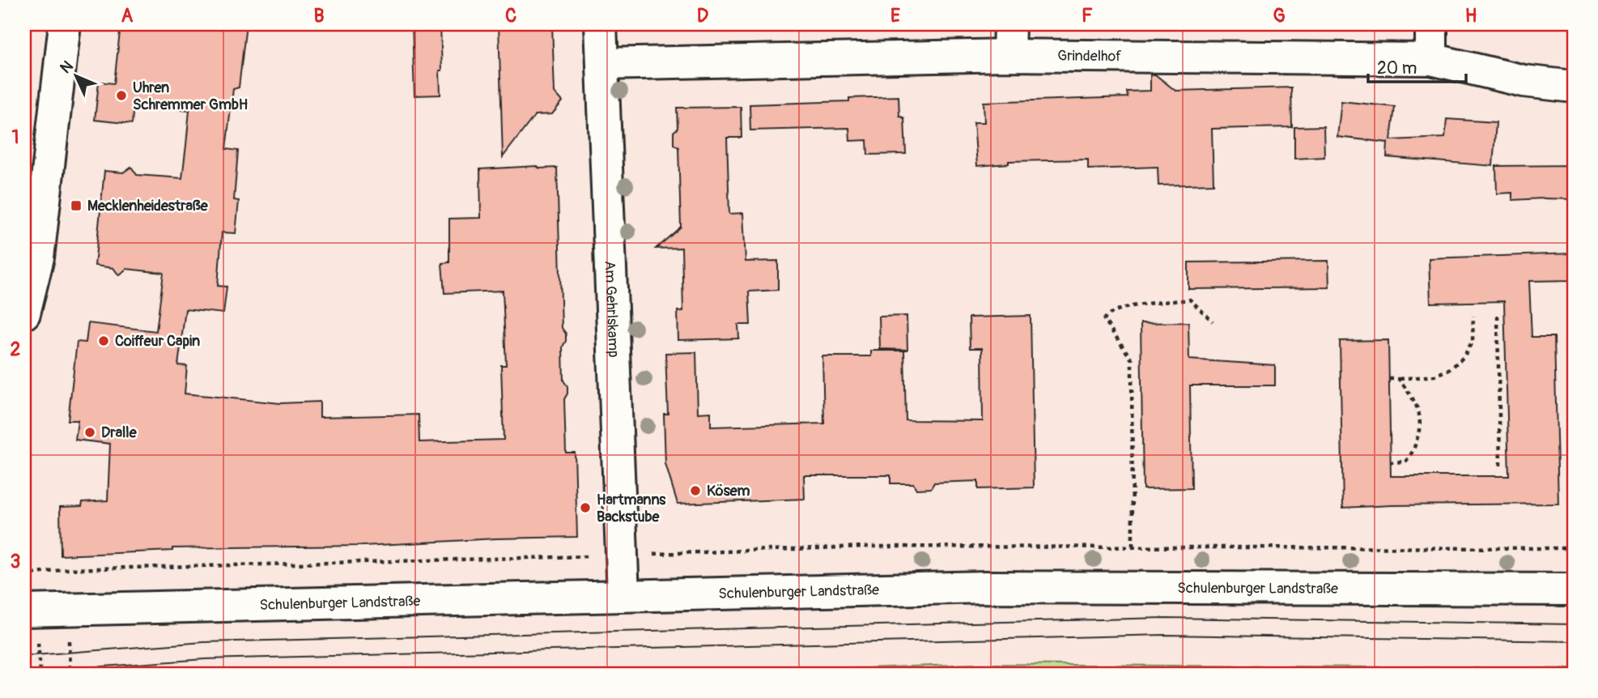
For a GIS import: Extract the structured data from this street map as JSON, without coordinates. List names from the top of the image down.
{
  "streets": {
    "street": ["Grindelhof", "Am Gehrlskamp", "Schulenburger Landstraße"]
  },
  "crossings": [
    ["Grindelhof", "Am Gehrlskamp"],
    ["Am Gehrlskamp", "Schulenburger Landstraße"]
  ],
  "places": {
    "other": [
      "Uhren Schremmer GmbH",
      "Coiffeur Capin",
      "Dralle",
      "Kösem",
      "Hartmanns Backstube"
    ],
    "transit": ["Mecklenheidestraße"]
  },
  "scale_bar": "20 m",
  "north": "top left",
  "grid": {
    "columns": [
      "A",
      "B",
      "C",
      "D",
      "E",
      "F",
      "G",
      "H"
    ],
    "rows": ["1", "2", "3"]
  }
}
